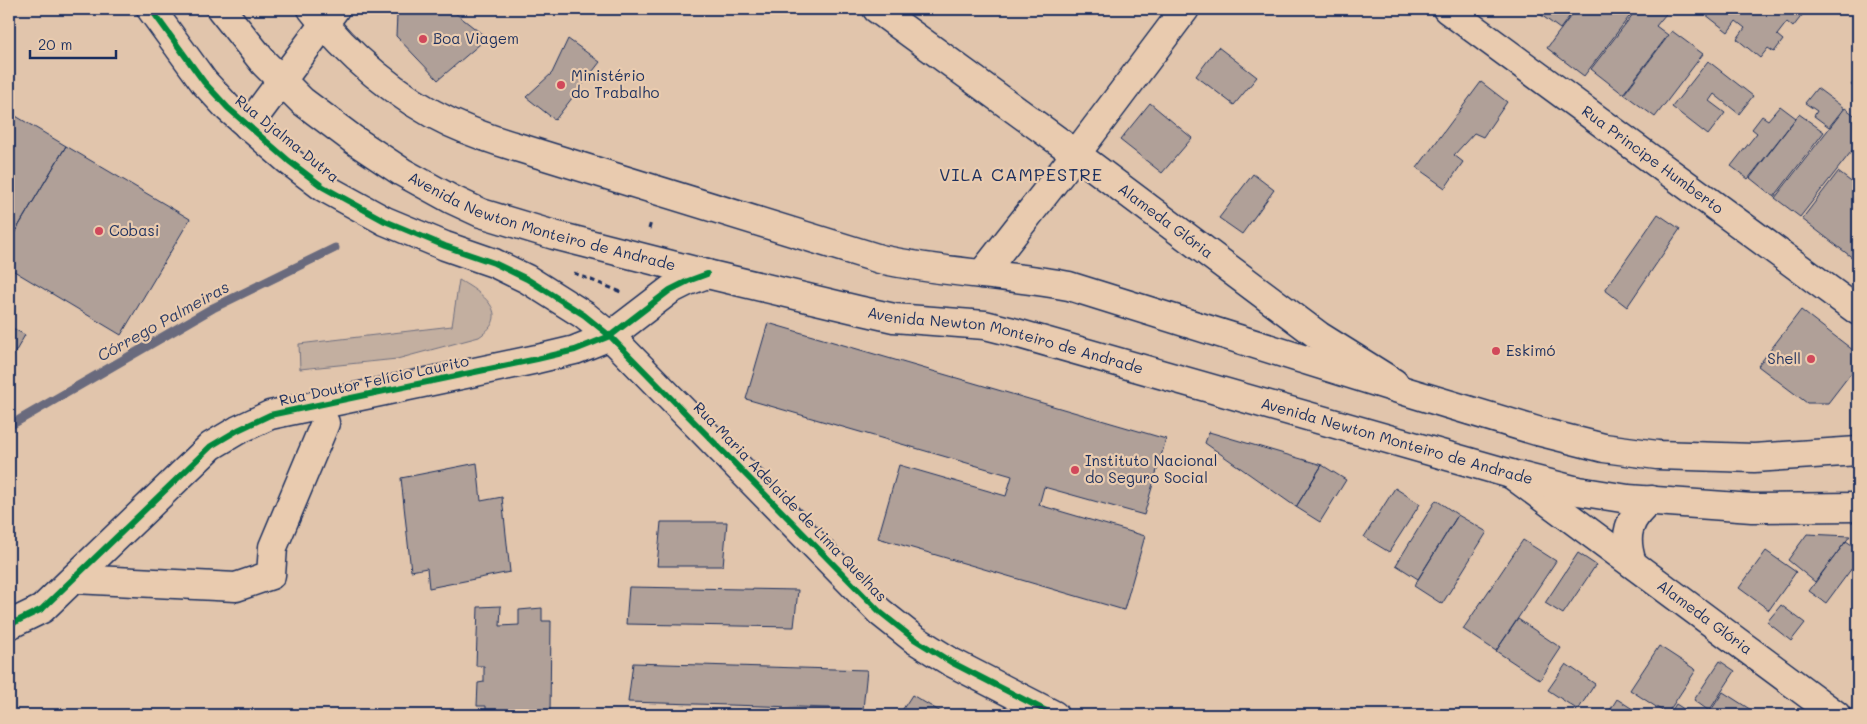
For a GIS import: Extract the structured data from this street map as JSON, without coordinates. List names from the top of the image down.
{
  "streets": {
    "street": [
      "Rua Djalma Dutra",
      "Rua Principe Humberto",
      "Avenida Newton Monteiro de Andrade",
      "Alameda Glória",
      "Rua Doutor Felício Laurito",
      "Rua Maria Adelaide de Lima Quelhas"
    ]
  },
  "crossings": [
    ["Rua Djalma Dutra", "Rua Maria Adelaide de Lima Quelhas"],
    ["Avenida Newton Monteiro de Andrade", "Alameda Glória"],
    ["Avenida Newton Monteiro de Andrade", "Rua Doutor Felício Laurito"],
    ["Rua Doutor Felício Laurito", "Rua Maria Adelaide de Lima Quelhas"]
  ],
  "districts": ["VILA CAMPESTRE"],
  "water": ["Córrego Palmeiras"],
  "places": [
    "Boa Viagem",
    "Ministério do Trabalho",
    "Cobasi",
    "Eskimó",
    "Shell",
    "Instituto Nacional do Seguro Social"
  ],
  "scale_bar": "20 m"
}
